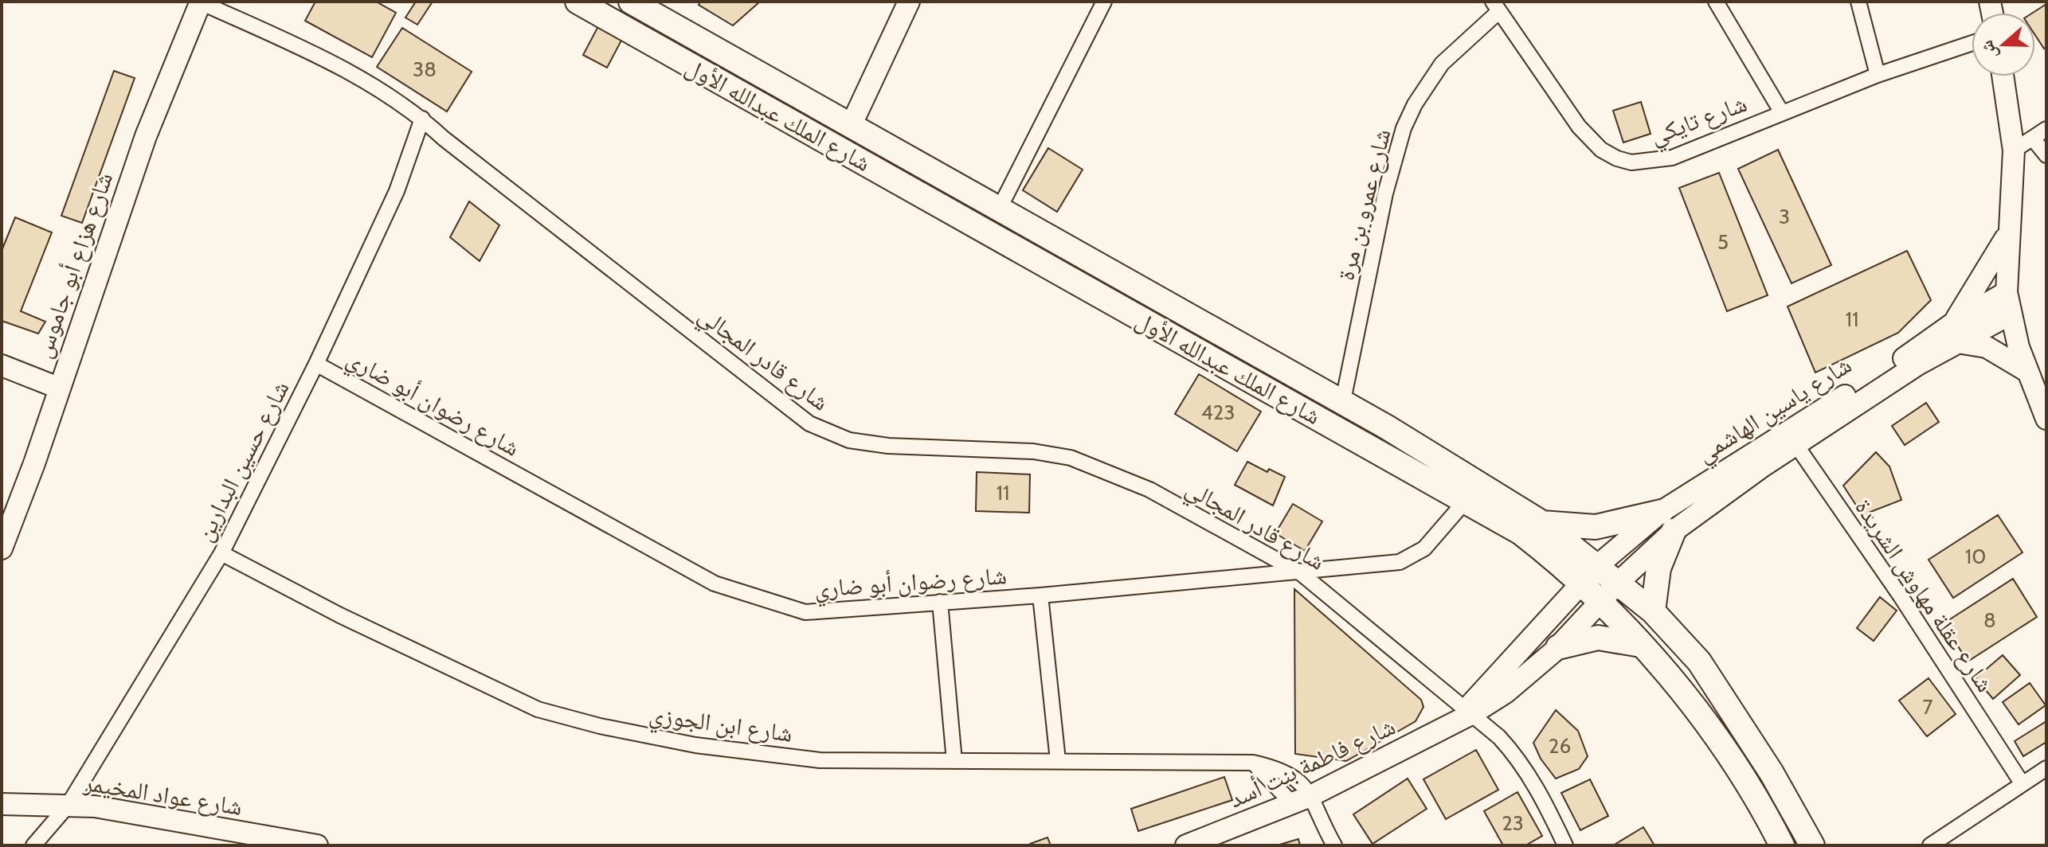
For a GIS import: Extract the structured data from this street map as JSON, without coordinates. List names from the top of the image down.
{
  "streets": {
    "main road": ["شارع الملك عبدالله الأول"],
    "street": [
      "شارع تايكي",
      "شارع عمرو بن مرة",
      "شارع هزاع أبو جاموس",
      "شارع قادر المجالي",
      "شارع رضوان أبو ضاري",
      "شارع ياسين الهاشمي",
      "شارع حسين البدارين",
      "شارع عقلة مهاوش الشريدة",
      "شارع ابن الجوزي",
      "شارع فاطمة بنت أسد",
      "شارع عواد المخيمر"
    ]
  },
  "crossings": [
    ["شارع الملك عبدالله الأول", "شارع عمرو بن مرة"],
    ["شارع الملك عبدالله الأول", "شارع رضوان أبو ضاري"],
    ["شارع الملك عبدالله الأول", "شارع ياسين الهاشمي"],
    ["شارع الملك عبدالله الأول", "شارع فاطمة بنت أسد"],
    ["شارع تايكي", "شارع عمرو بن مرة"],
    ["شارع هزاع أبو جاموس", "شارع قادر المجالي"],
    ["شارع قادر المجالي", "شارع رضوان أبو ضاري"],
    ["شارع قادر المجالي", "شارع حسين البدارين"],
    ["شارع قادر المجالي", "شارع فاطمة بنت أسد"],
    ["شارع رضوان أبو ضاري", "شارع حسين البدارين"],
    ["شارع ياسين الهاشمي", "شارع عقلة مهاوش الشريدة"],
    ["شارع ياسين الهاشمي", "شارع فاطمة بنت أسد"],
    ["شارع حسين البدارين", "شارع ابن الجوزي"],
    ["شارع حسين البدارين", "شارع عواد المخيمر"],
    ["شارع ابن الجوزي", "شارع فاطمة بنت أسد"]
  ],
  "house_numbers": [
    "38",
    "3",
    "5",
    "11",
    "423",
    "11",
    "10",
    "8",
    "7",
    "26",
    "23"
  ],
  "north": "left"
}
